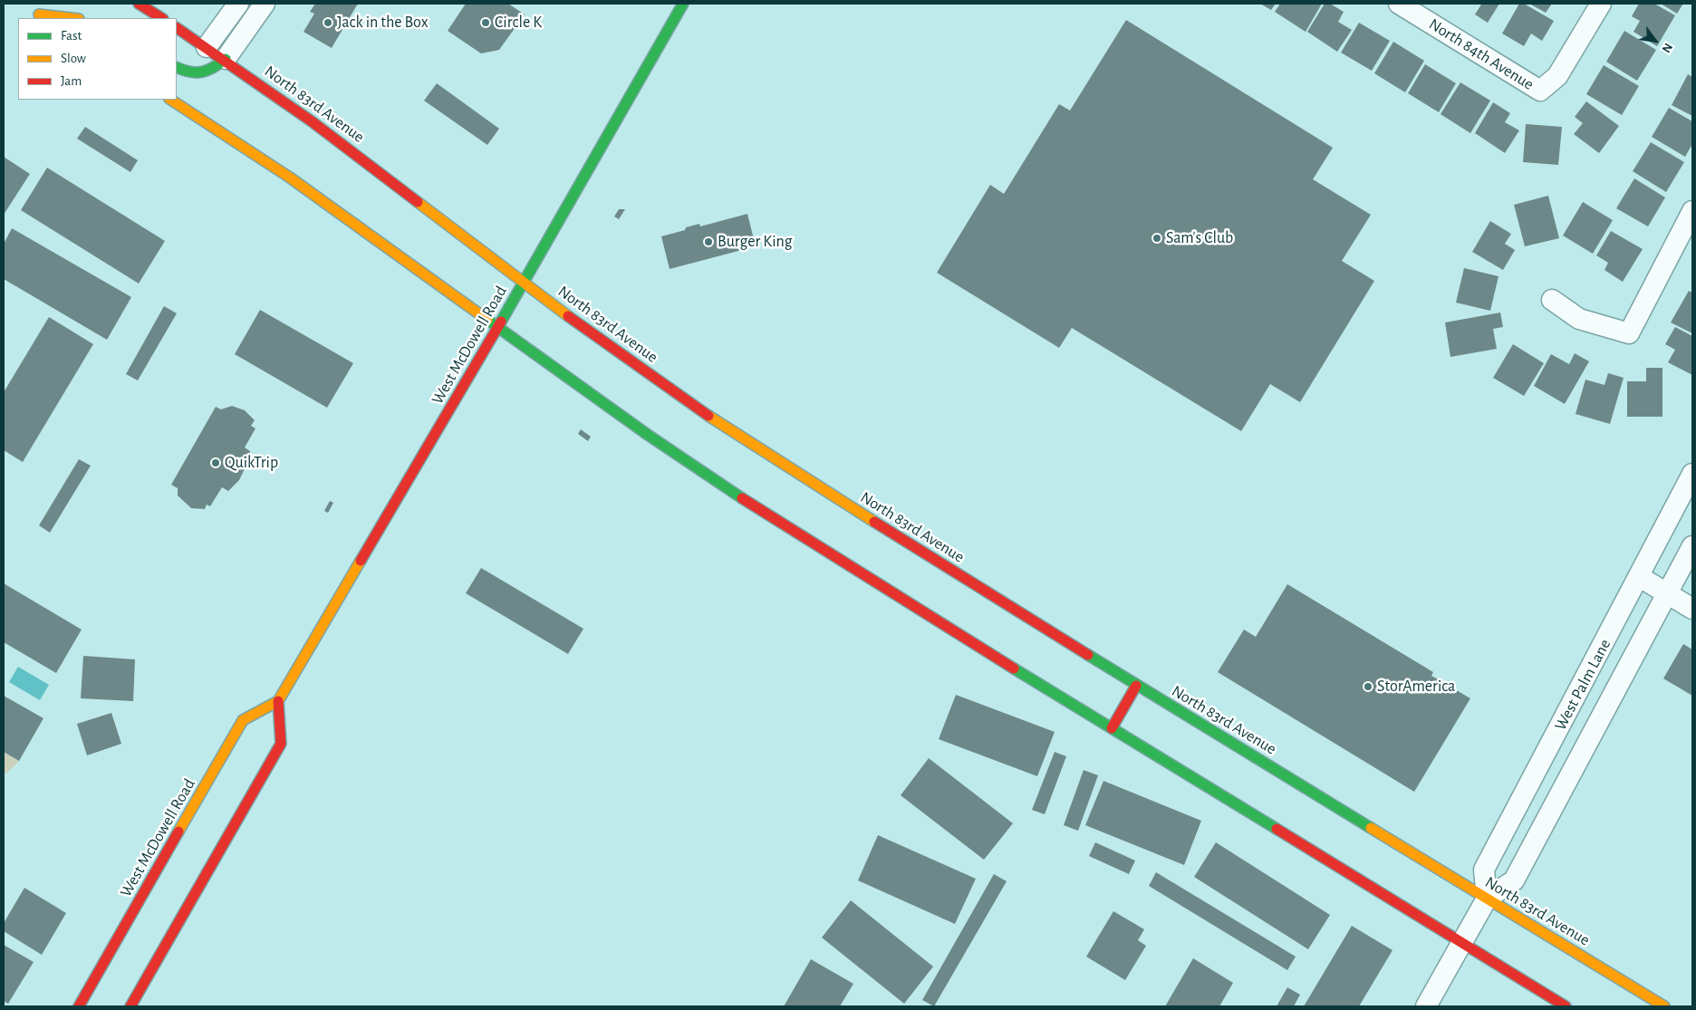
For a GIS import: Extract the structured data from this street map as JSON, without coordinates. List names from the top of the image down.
{
  "streets": {
    "main road": ["North 83rd Avenue", "West McDowell Road"],
    "street": ["North 84th Avenue", "West Palm Lane"]
  },
  "crossings": [
    ["North 83rd Avenue", "West McDowell Road"],
    ["North 83rd Avenue", "West Palm Lane"]
  ],
  "places": [
    "Jack in the Box",
    "Circle K",
    "Sam's Club",
    "Burger King",
    "QuikTrip",
    "StorAmerica"
  ],
  "legend": ["Fast", "Slow", "Jam"],
  "north": "bottom right"
}
